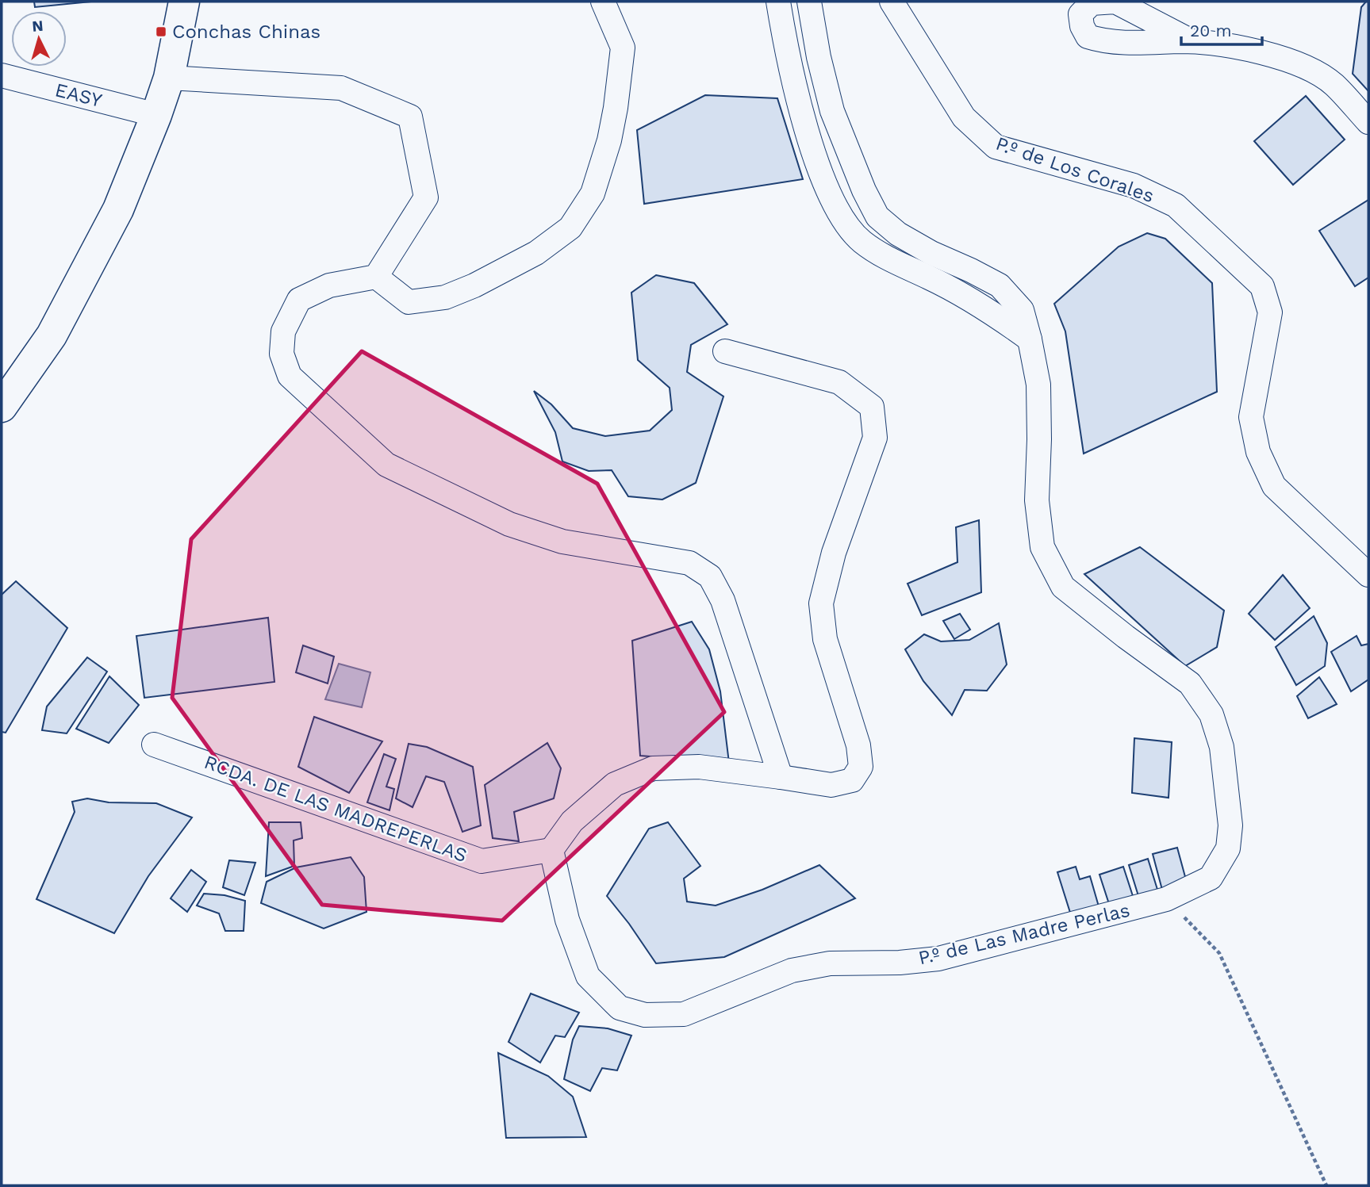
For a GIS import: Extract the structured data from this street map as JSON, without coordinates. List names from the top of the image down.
{
  "streets": {
    "street": [
      "EASY",
      "P.º de Los Corales",
      "RCDA. DE LAS MADREPERLAS",
      "P.º de Las Madre Perlas"
    ]
  },
  "crossings": [
    ["RCDA. DE LAS MADREPERLAS", "P.º de Las Madre Perlas"]
  ],
  "places": {
    "transit": ["Conchas Chinas"]
  },
  "scale_bar": "20 m",
  "north": "top"
}
